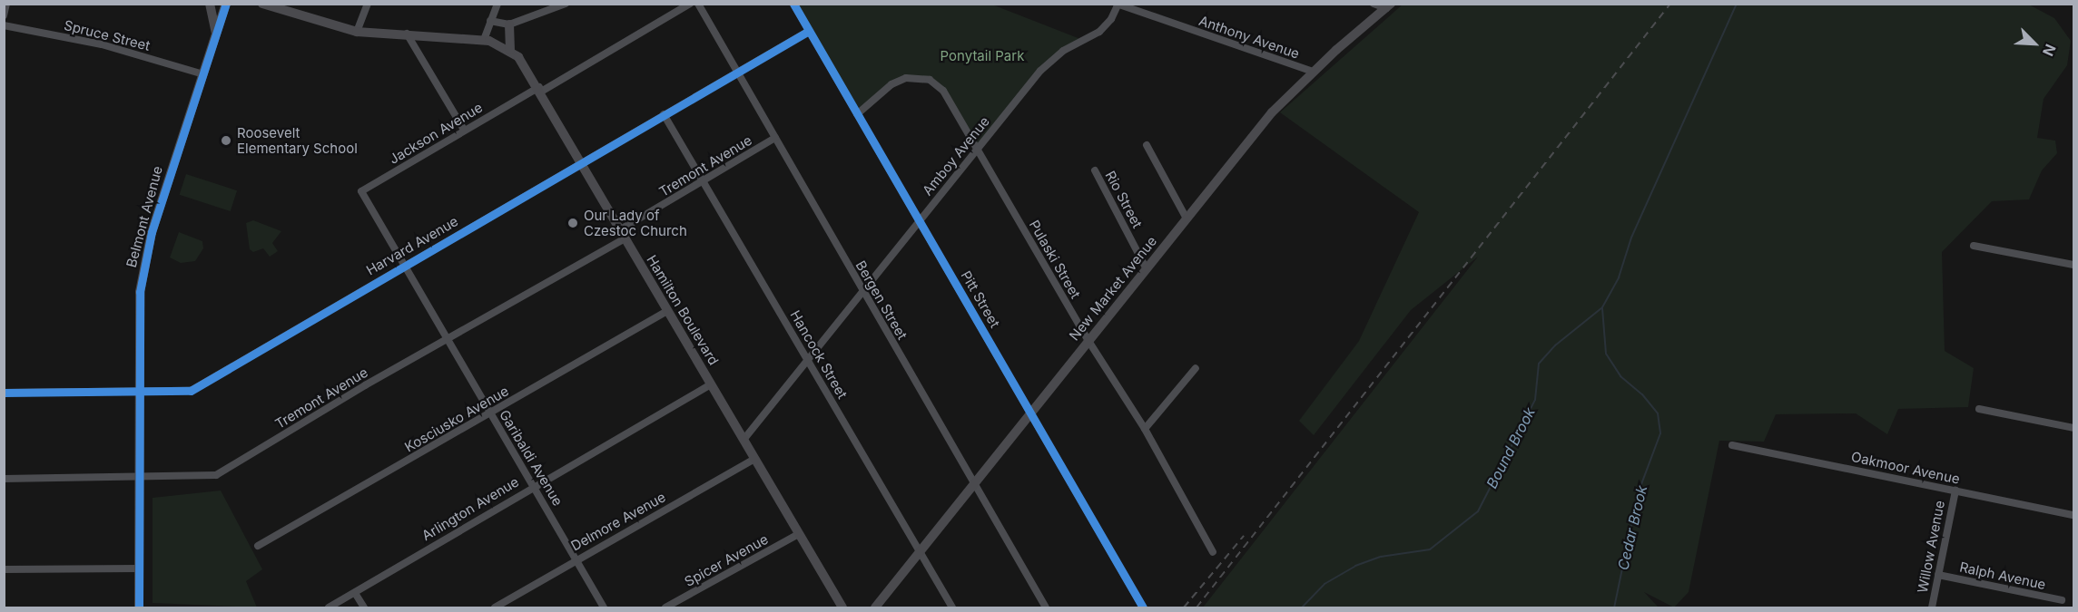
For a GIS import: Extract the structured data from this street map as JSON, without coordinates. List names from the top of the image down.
{
  "streets": {
    "main road": ["Belmont Avenue", "New Market Avenue", "Hamilton Boulevard"],
    "street": [
      "Spruce Street",
      "Anthony Avenue",
      "Jackson Avenue",
      "Amboy Avenue",
      "Tremont Avenue",
      "Rio Street",
      "Harvard Avenue",
      "Pulaski Street",
      "Pitt Street",
      "Bergen Street",
      "Hancock Street",
      "Kosciusko Avenue",
      "Garibaldi Avenue",
      "Oakmoor Avenue",
      "Arlington Avenue",
      "Delmore Avenue",
      "Willow Avenue",
      "Spicer Avenue",
      "Ralph Avenue"
    ]
  },
  "crossings": [
    ["Spruce Street", "Belmont Avenue"],
    ["Anthony Avenue", "Amboy Avenue"],
    ["Anthony Avenue", "New Market Avenue"],
    ["Jackson Avenue", "Hamilton Boulevard"],
    ["Jackson Avenue", "Garibaldi Avenue"],
    ["Amboy Avenue", "Pulaski Street"],
    ["Amboy Avenue", "Pitt Street"],
    ["Amboy Avenue", "Bergen Street"],
    ["Amboy Avenue", "Hamilton Boulevard"],
    ["Amboy Avenue", "Hancock Street"],
    ["Tremont Avenue", "Belmont Avenue"],
    ["Tremont Avenue", "Bergen Street"],
    ["Tremont Avenue", "Hamilton Boulevard"],
    ["Tremont Avenue", "Hancock Street"],
    ["Tremont Avenue", "Garibaldi Avenue"],
    ["Rio Street", "New Market Avenue"],
    ["Belmont Avenue", "Harvard Avenue"],
    ["Harvard Avenue", "Pitt Street"],
    ["Harvard Avenue", "Bergen Street"],
    ["Harvard Avenue", "Hamilton Boulevard"],
    ["Harvard Avenue", "Hancock Street"],
    ["Harvard Avenue", "Garibaldi Avenue"],
    ["Pulaski Street", "New Market Avenue"],
    ["Pulaski Street", "Pitt Street"],
    ["New Market Avenue", "Pitt Street"],
    ["New Market Avenue", "Bergen Street"],
    ["New Market Avenue", "Hancock Street"],
    ["Hamilton Boulevard", "Kosciusko Avenue"],
    ["Hamilton Boulevard", "Arlington Avenue"],
    ["Hamilton Boulevard", "Delmore Avenue"],
    ["Hamilton Boulevard", "Spicer Avenue"],
    ["Kosciusko Avenue", "Garibaldi Avenue"],
    ["Garibaldi Avenue", "Arlington Avenue"],
    ["Garibaldi Avenue", "Delmore Avenue"],
    ["Oakmoor Avenue", "Willow Avenue"],
    ["Willow Avenue", "Ralph Avenue"]
  ],
  "water": ["Bound Brook", "Cedar Brook"],
  "parks": ["Ponytail Park"],
  "places": ["Roosevelt Elementary School", "Our Lady of Czestoc Church"],
  "north": "bottom right"
}
